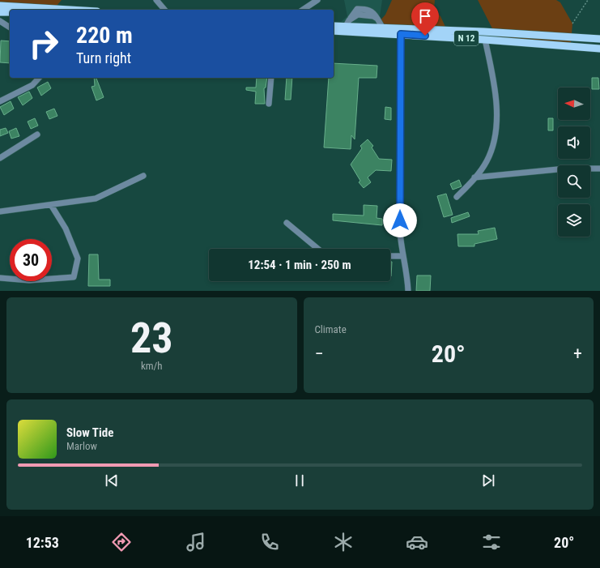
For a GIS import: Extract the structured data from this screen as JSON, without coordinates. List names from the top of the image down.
{
  "streets": {
    "main road": ["N 12"]
  },
  "north": "left",
  "page": {
    "turn": ["220 m", "Turn right"],
    "limit": "30",
    "trip": "12:54 · 1 min · 250 m",
    "tile": [
      ["23", "km/h"],
      "Climate"
    ],
    "heat": ["−", "20°", "+"],
    "song": ["Slow Tide", "Marlow"],
    "tabs": ["12:53", "20°"]
  }
}
